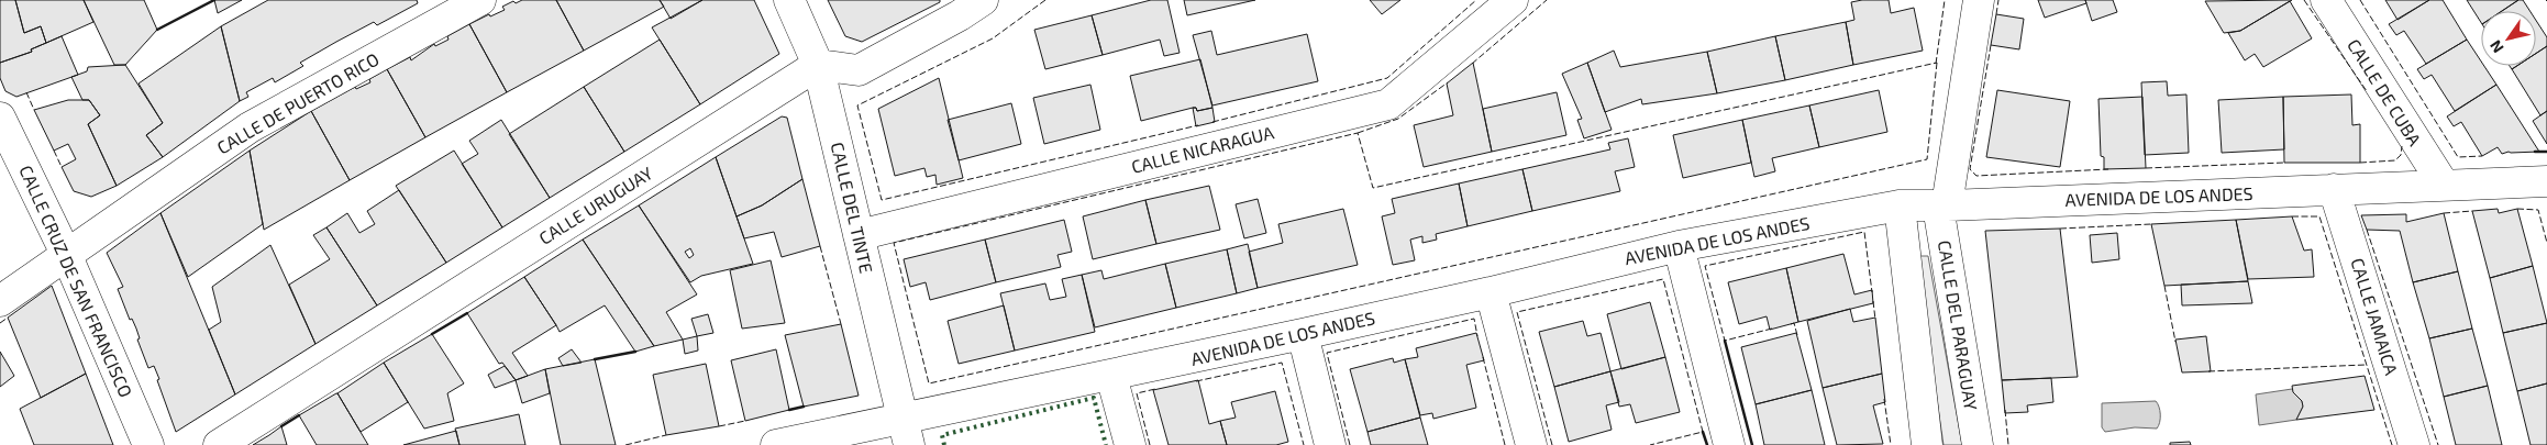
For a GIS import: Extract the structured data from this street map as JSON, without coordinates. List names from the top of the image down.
{
  "streets": {
    "street": [
      "CALLE DE CUBA",
      "CALLE DE PUERTO RICO",
      "CALLE NICARAGUA",
      "AVENIDA DE LOS ANDES",
      "CALLE URUGUAY",
      "CALLE DEL TINTE",
      "CALLE CRUZ DE SAN FRANCISCO",
      "CALLE JAMAICA",
      "CALLE DEL PARAGUAY"
    ]
  },
  "crossings": [
    ["CALLE DE CUBA", "AVENIDA DE LOS ANDES"],
    ["CALLE DE PUERTO RICO", "CALLE CRUZ DE SAN FRANCISCO"],
    ["CALLE NICARAGUA", "CALLE DEL TINTE"],
    ["AVENIDA DE LOS ANDES", "CALLE DEL TINTE"],
    ["AVENIDA DE LOS ANDES", "CALLE JAMAICA"],
    ["AVENIDA DE LOS ANDES", "CALLE DEL PARAGUAY"],
    ["CALLE URUGUAY", "CALLE DEL TINTE"]
  ],
  "north": "bottom left"
}
